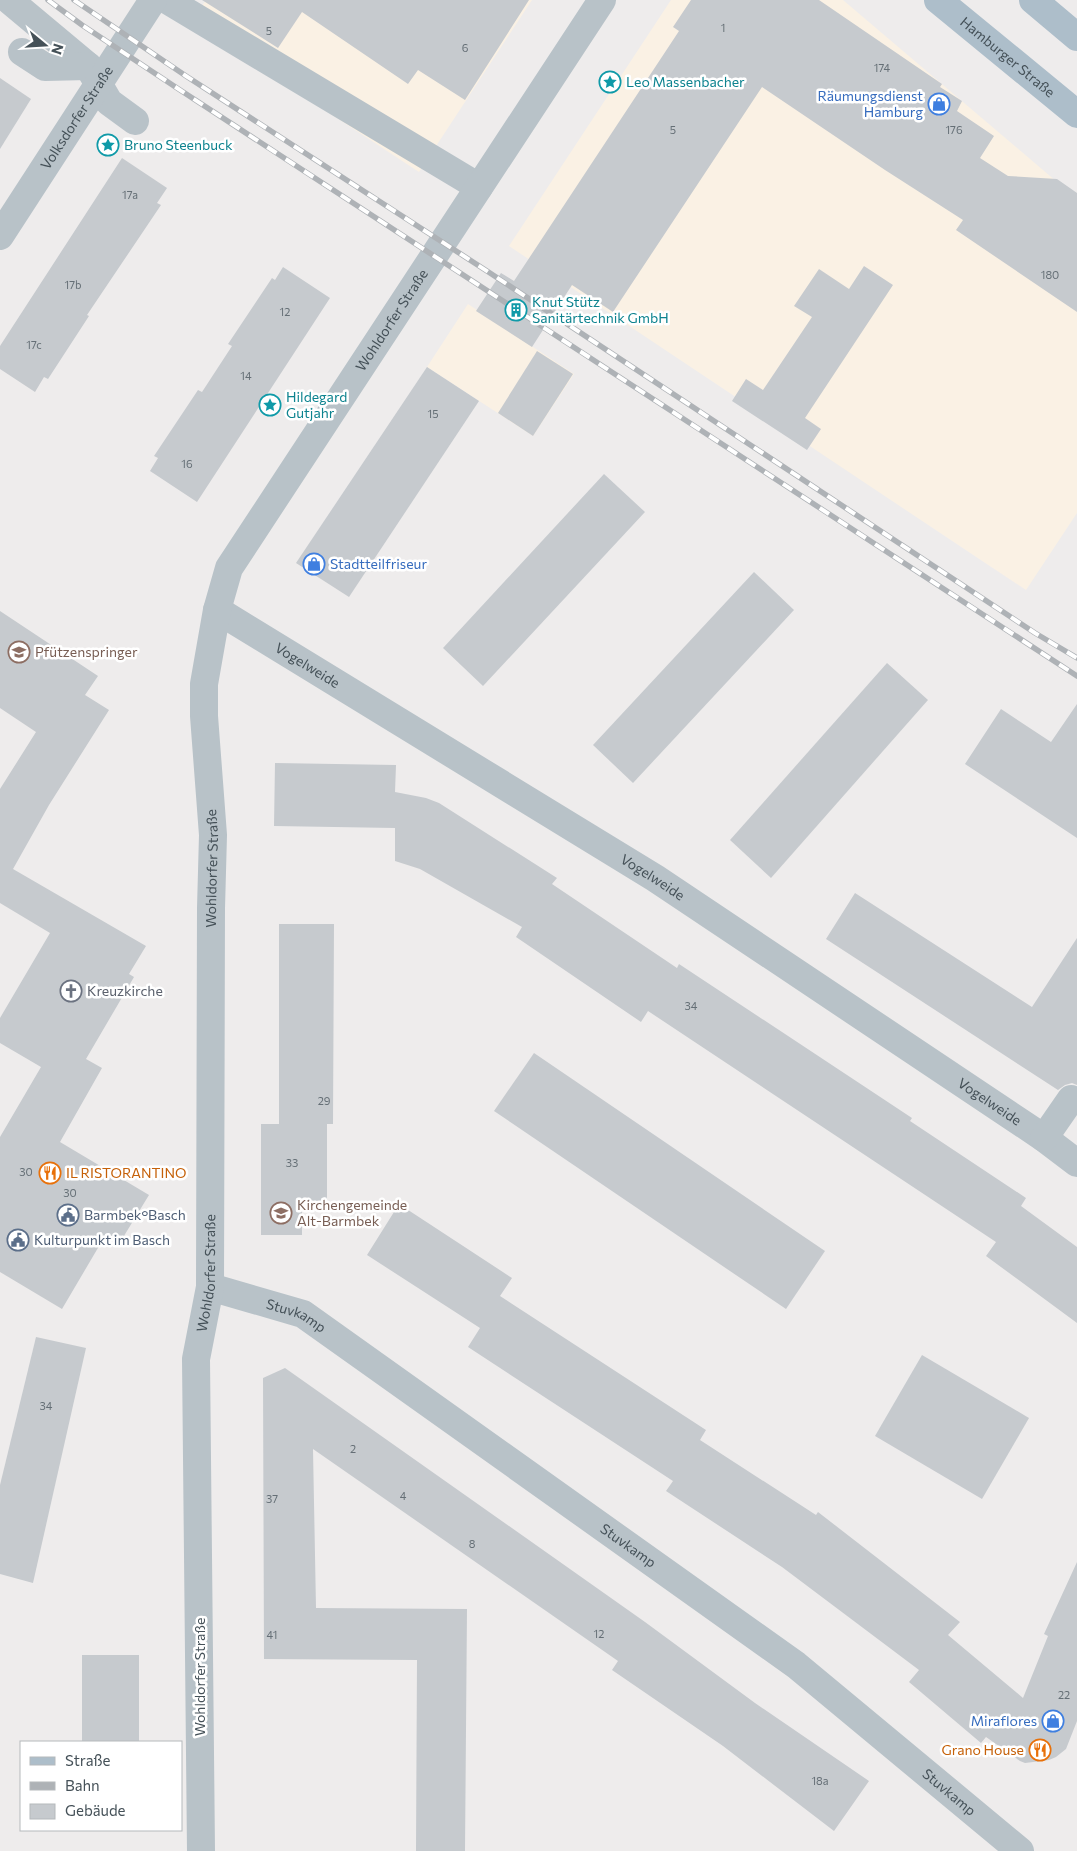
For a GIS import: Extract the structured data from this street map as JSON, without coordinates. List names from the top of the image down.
{
  "streets": {
    "main road": ["Hamburger Straße"],
    "street": [
      "Volksdorfer Straße",
      "Wohldorfer Straße",
      "Vogelweide",
      "Stuvkamp"
    ]
  },
  "crossings": [
    ["Wohldorfer Straße", "Vogelweide"],
    ["Wohldorfer Straße", "Stuvkamp"]
  ],
  "places": {
    "place": ["Leo Massenbacher", "Bruno Steenbuck", "Hildegard Gutjahr"],
    "shop": ["Räumungsdienst Hamburg", "Stadtteilfriseur", "Miraflores"],
    "building": ["Knut Stütz Sanitärtechnik GmbH"],
    "school or university": ["Pfützenspringer", "Kirchengemeinde Alt-Barmbek"],
    "church": ["Kreuzkirche"],
    "restaurant": ["IL RISTORANTINO", "Grano House"],
    "public building": ["Barmbek°Basch", "Kulturpunkt im Basch"]
  },
  "house_numbers": [
    "1",
    "5",
    "6",
    "174",
    "5",
    "176",
    "17a",
    "180",
    "17b",
    "12",
    "17c",
    "14",
    "15",
    "16",
    "34",
    "29",
    "33",
    "30",
    "30",
    "34",
    "2",
    "4",
    "37",
    "8",
    "12",
    "41",
    "22",
    "18a"
  ],
  "legend": ["Straße", "Bahn", "Gebäude"],
  "north": "right"
}
